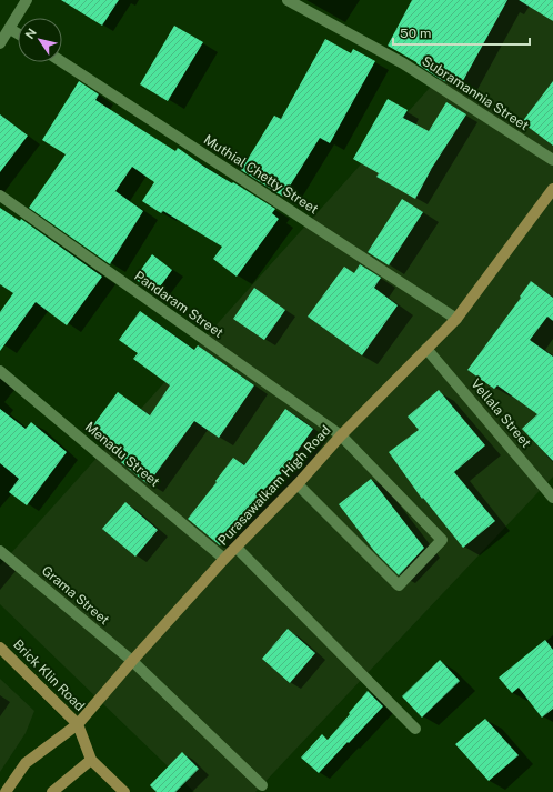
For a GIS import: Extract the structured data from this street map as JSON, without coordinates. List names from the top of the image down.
{
  "streets": {
    "main road": ["Purasawalkam High Road", "Brick Klin Road"],
    "street": [
      "Subramannia Street",
      "Muthial Chetty Street",
      "Pandaram Street",
      "Vellala Street",
      "Menadu Street",
      "Grama Street"
    ]
  },
  "crossings": [
    ["Muthial Chetty Street", "Purasawalkam High Road"],
    ["Pandaram Street", "Purasawalkam High Road"],
    ["Vellala Street", "Purasawalkam High Road"],
    ["Menadu Street", "Purasawalkam High Road"],
    ["Purasawalkam High Road", "Grama Street"],
    ["Purasawalkam High Road", "Brick Klin Road"]
  ],
  "scale_bar": "50 m",
  "north": "top left"
}
